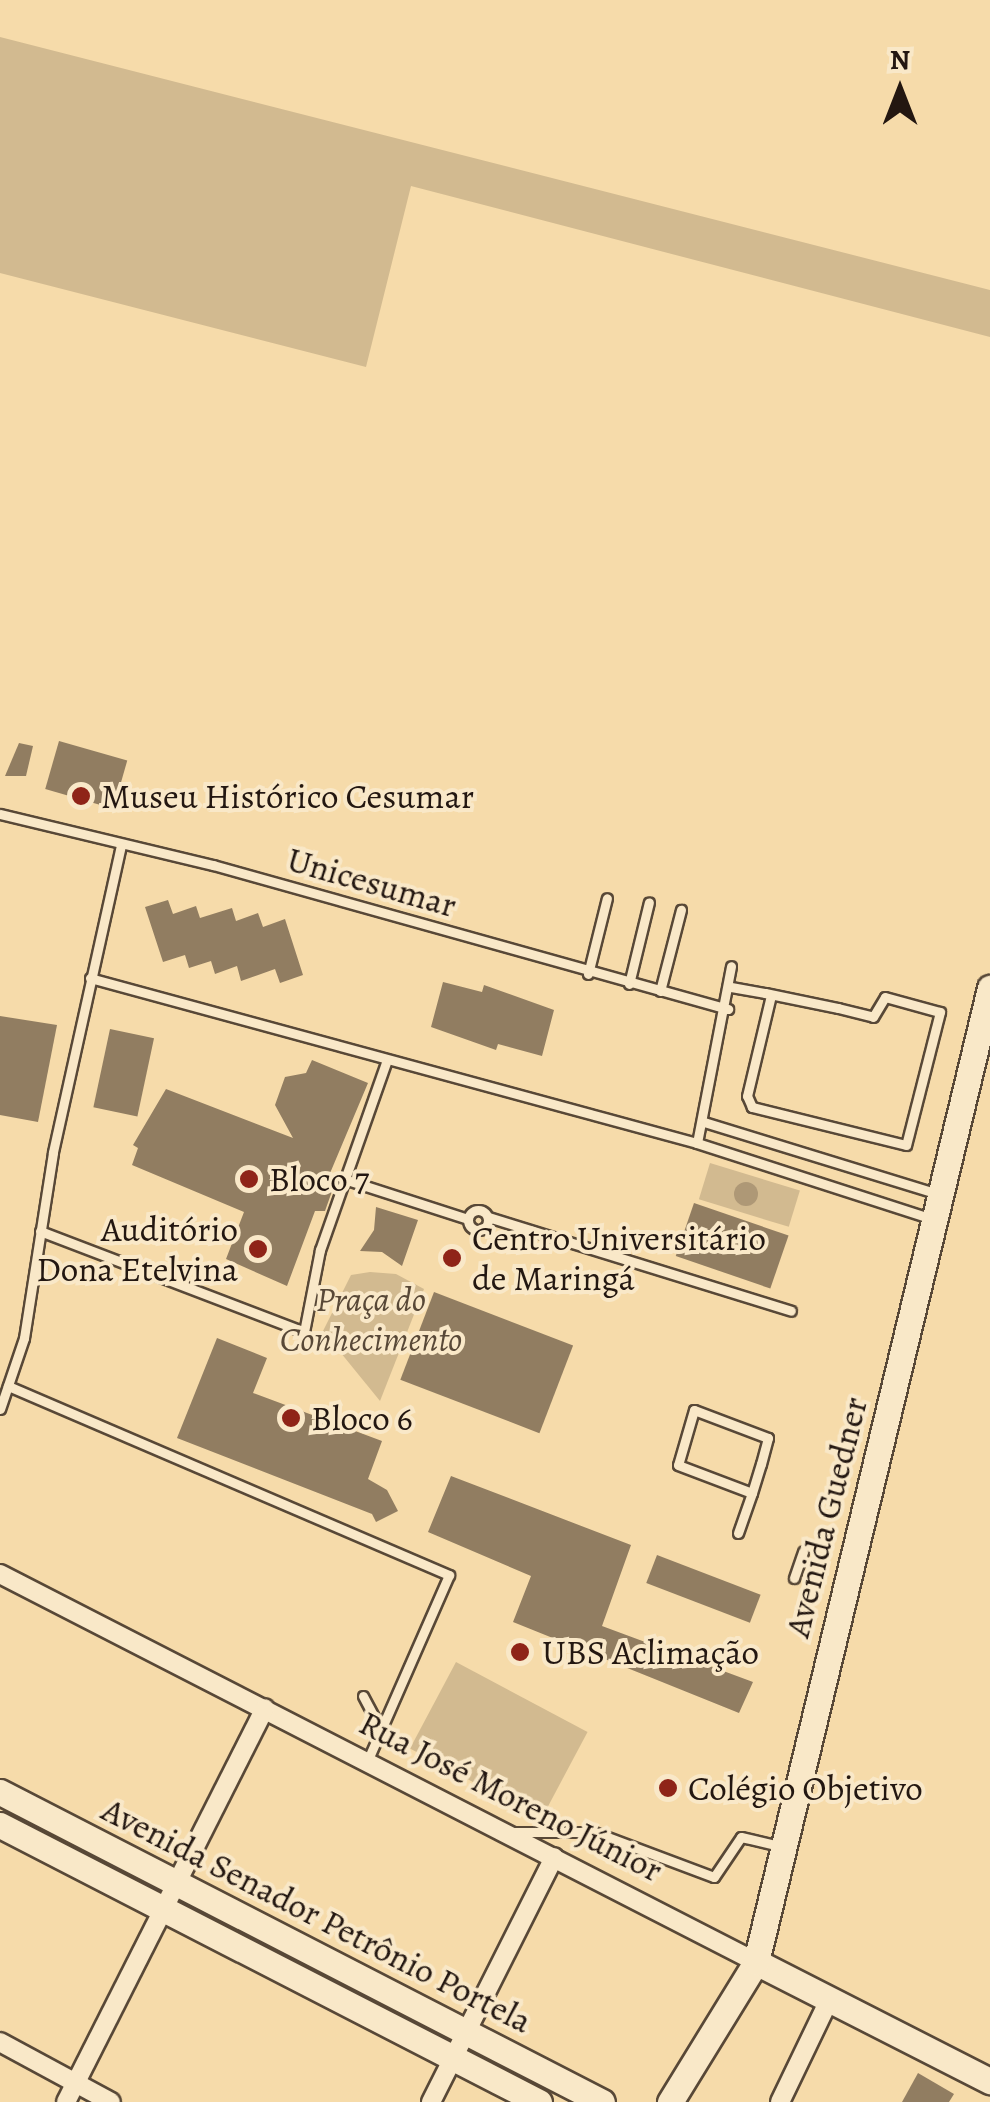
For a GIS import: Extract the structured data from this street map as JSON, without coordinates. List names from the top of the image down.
{
  "streets": {
    "street": ["Avenida Guedner", "Rua José Moreno Júnior", "Avenida Senador Petrônio Portela"],
    "lane": ["Unicesumar"]
  },
  "crossings": [
    ["Avenida Guedner", "Rua José Moreno Júnior"]
  ],
  "parks": ["Praça do Conhecimento"],
  "places": [
    "Museu Histórico Cesumar",
    "Bloco 7",
    "Auditório Dona Etelvina",
    "Centro Universitário de Maringá",
    "Bloco 6",
    "UBS Aclimação",
    "Colégio Objetivo"
  ],
  "north": "top"
}
